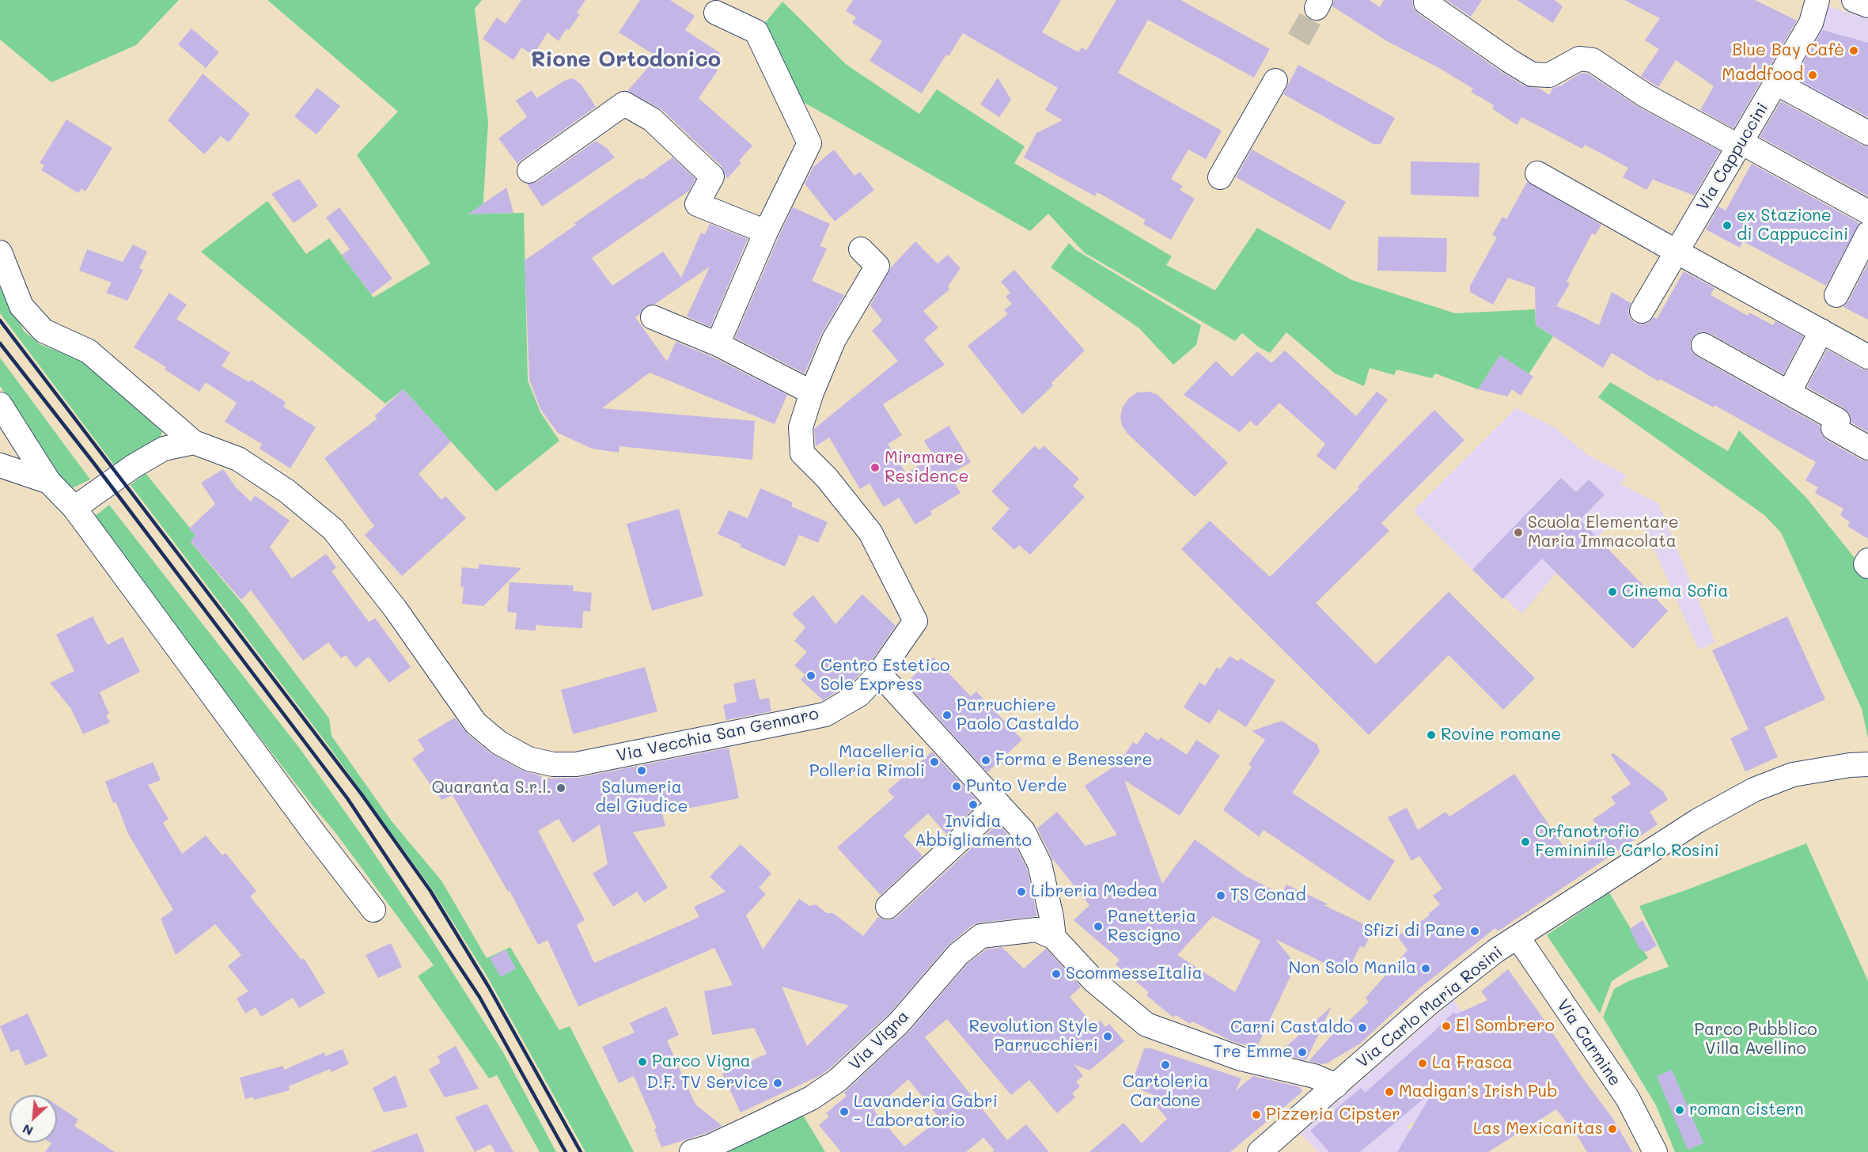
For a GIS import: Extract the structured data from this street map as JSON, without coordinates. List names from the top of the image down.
{
  "streets": {
    "street": [
      "Via Cappuccini",
      "Via Vecchia San Gennaro",
      "Via Carlo Maria Rosini",
      "Via Vigna",
      "Via Carmine"
    ]
  },
  "crossings": [
    ["Via Carlo Maria Rosini", "Via Carmine"]
  ],
  "districts": ["Rione Ortodonico"],
  "parks": ["Parco Pubblico Villa Avellino"],
  "places": [
    "Blue Bay Cafè",
    "Maddfood",
    "ex Stazione di Cappuccini",
    "Miramare Residence",
    "Scuola Elementare Maria Immacolata",
    "Cinema Sofia",
    "Centro Estetico Sole Express",
    "Parruchiere Paolo Castaldo",
    "Rovine romane",
    "Forma e Benessere",
    "Macelleria Polleria Rimoli",
    "Salumeria del Giudice",
    "Punto Verde",
    "Quaranta S.r.l.",
    "Invidia Abbigliamento",
    "Orfanotrofio Femininile Carlo Rosini",
    "Libreria Medea",
    "TS Conad",
    "Panetteria Rescigno",
    "Sfizi di Pane",
    "Non Solo Manila",
    "ScommesseItalia",
    "El Sombrero",
    "Carni Castaldo",
    "Revolution Style Parrucchieri",
    "Tre Emme",
    "Parco Vigna",
    "La Frasca",
    "Cartoleria Cardone",
    "D.F. TV Service",
    "Madigan's Irish Pub",
    "roman cistern",
    "Lavanderia Gabri - Laboratorio",
    "Pizzeria Cipster",
    "Las Mexicanitas"
  ],
  "north": "bottom left"
}
